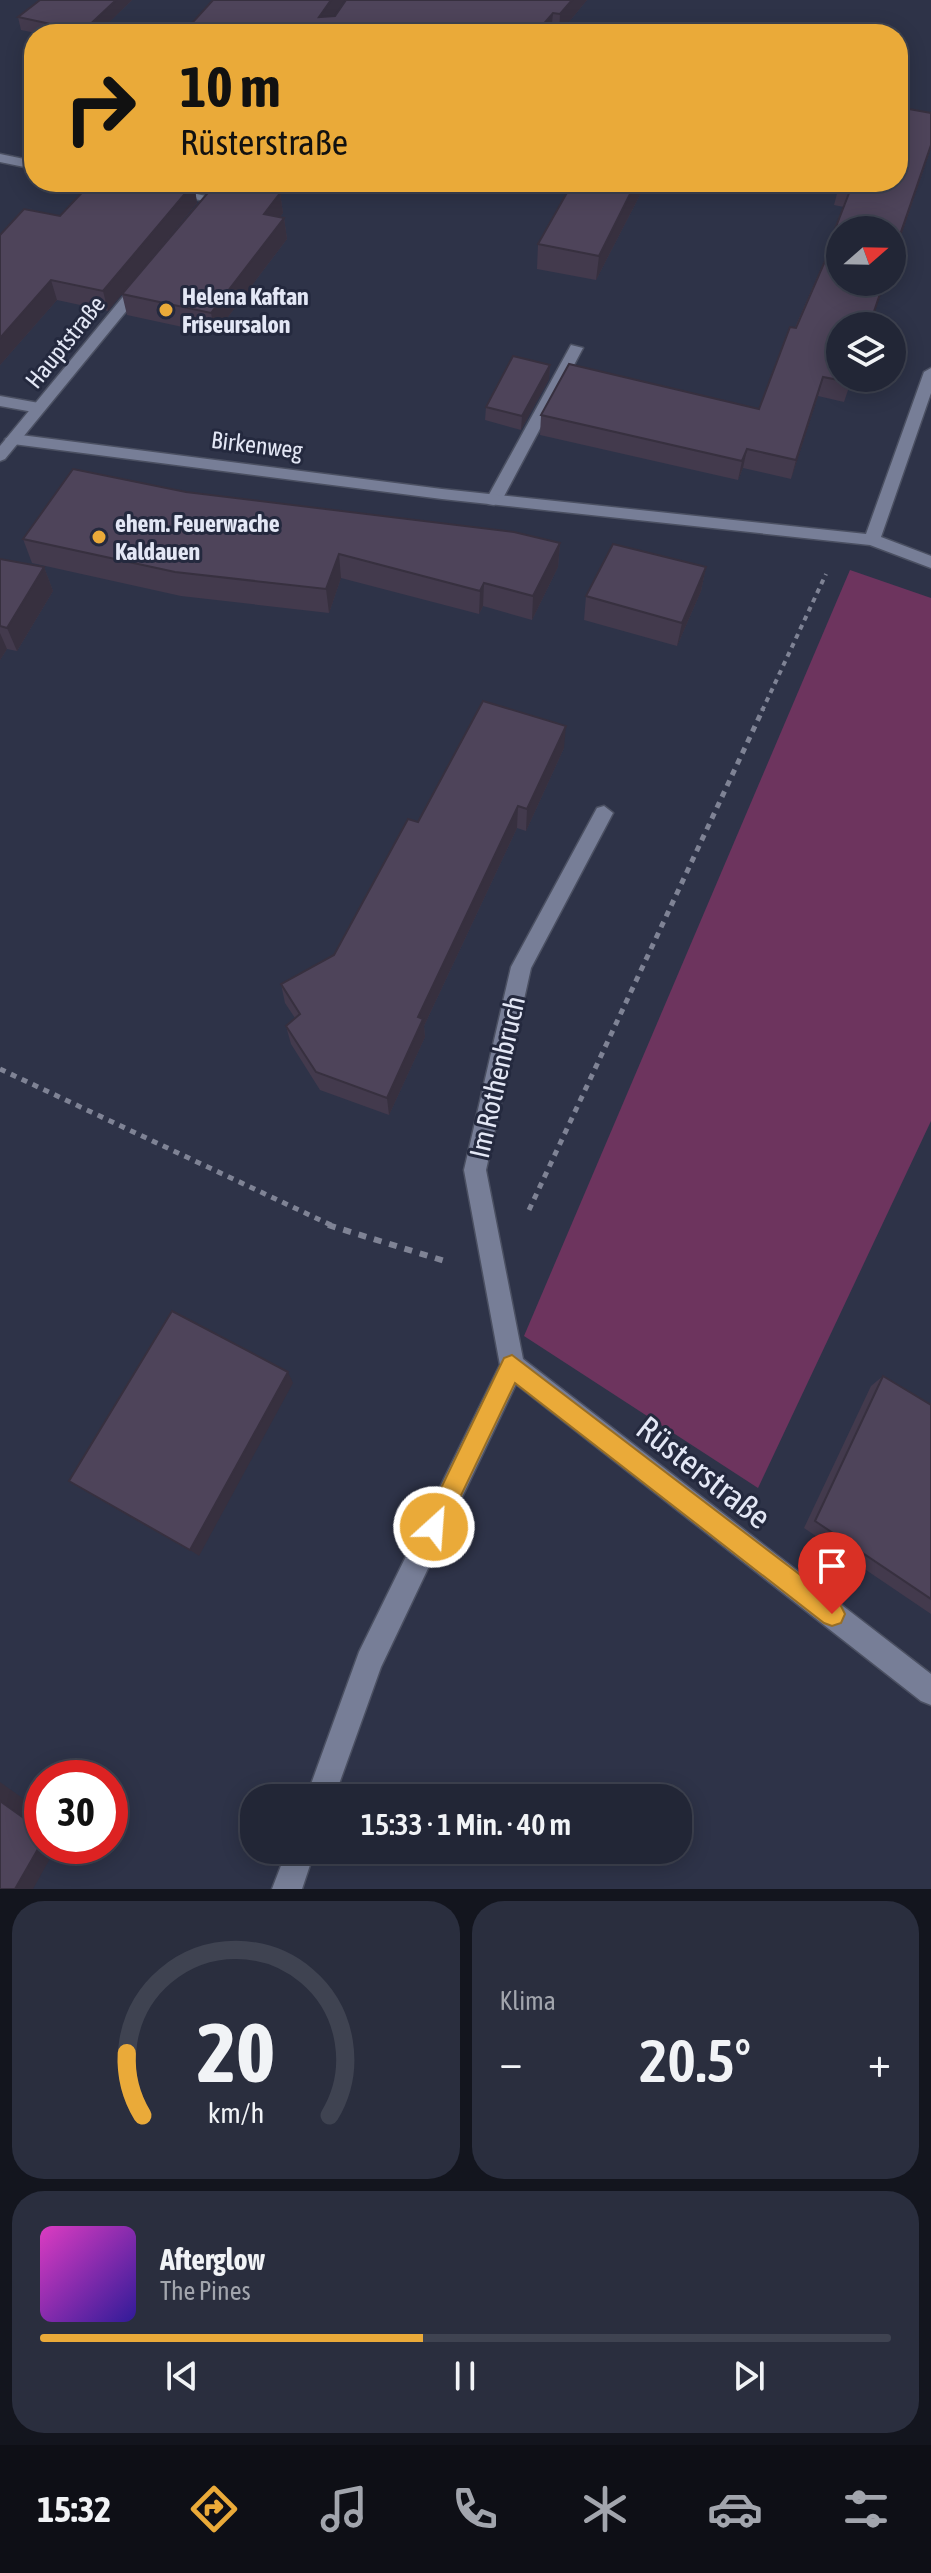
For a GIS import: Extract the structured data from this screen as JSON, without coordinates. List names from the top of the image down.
{
  "streets": {
    "street": [
      "Hauptstraße",
      "Birkenweg",
      "Im Rothenbruch",
      "Rüsterstraße"
    ]
  },
  "crossings": [
    ["Hauptstraße", "Birkenweg"],
    ["Im Rothenbruch", "Rüsterstraße"]
  ],
  "places": ["Helena Kaftan Friseursalon", "ehem. Feuerwache Kaldauen"],
  "north": "right",
  "page": {
    "turn": ["10 m", "Rüsterstraße"],
    "limit": "30",
    "trip": "15:33 · 1 Min. · 40 m",
    "tile": "Klima",
    "heat": ["−", "20.5°", "+"],
    "song": ["Afterglow", "The Pines"],
    "tabs": "15:32",
    "gauge": ["20", "km/h"]
  }
}
